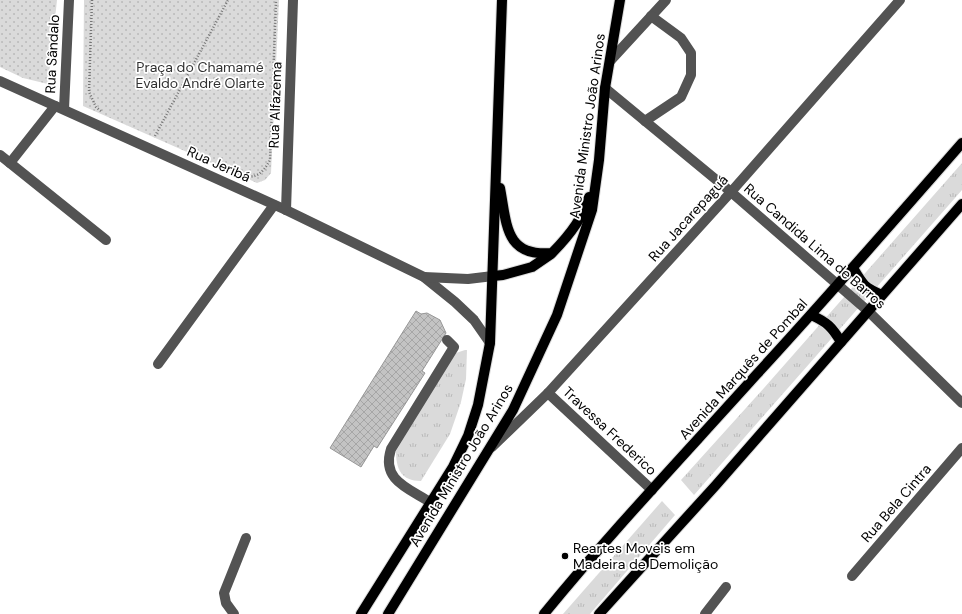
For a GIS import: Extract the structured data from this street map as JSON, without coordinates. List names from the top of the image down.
{
  "streets": {
    "main road": ["Avenida Ministro João Arinos", "Avenida Marquês de Pombal"],
    "street": [
      "Rua Sândalo",
      "Rua Alfazema",
      "Rua Jeribá",
      "Rua Jacarepaguá",
      "Rua Candida Lima de Barros",
      "Travessa Frederico",
      "Rua Bela Cintra"
    ]
  },
  "crossings": [
    ["Rua Sândalo", "Rua Jeribá"],
    ["Rua Alfazema", "Rua Jeribá"],
    ["Avenida Ministro João Arinos", "Rua Jacarepaguá"],
    ["Avenida Ministro João Arinos", "Rua Candida Lima de Barros"],
    ["Rua Jacarepaguá", "Rua Candida Lima de Barros"],
    ["Rua Jacarepaguá", "Travessa Frederico"],
    ["Rua Candida Lima de Barros", "Avenida Marquês de Pombal"],
    ["Avenida Marquês de Pombal", "Travessa Frederico"]
  ],
  "parks": ["Praça do Chamamé Evaldo André Olarte"],
  "places": ["Reartes Moveis em Madeira de Demolição"]
}
